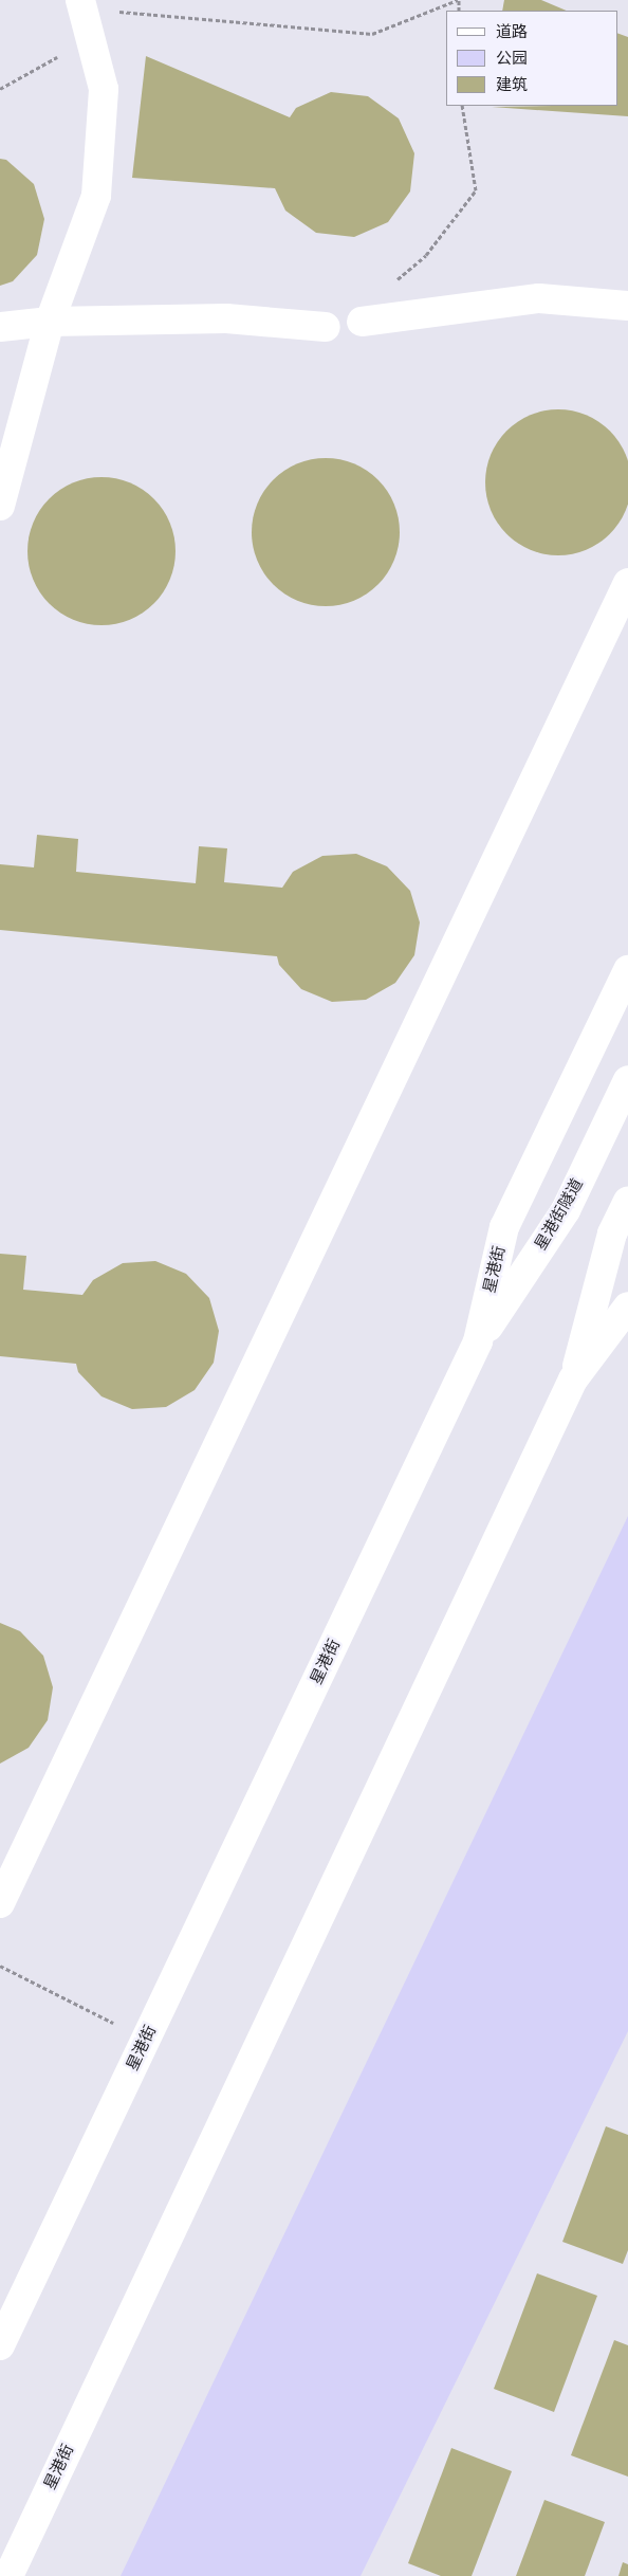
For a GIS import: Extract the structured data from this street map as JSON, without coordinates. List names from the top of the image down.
{
  "streets": {
    "main road": ["星港街隧道", "星港街"]
  },
  "crossings": [
    ["星港街隧道", "星港街"]
  ],
  "legend": ["道路", "公园", "建筑"]
}
